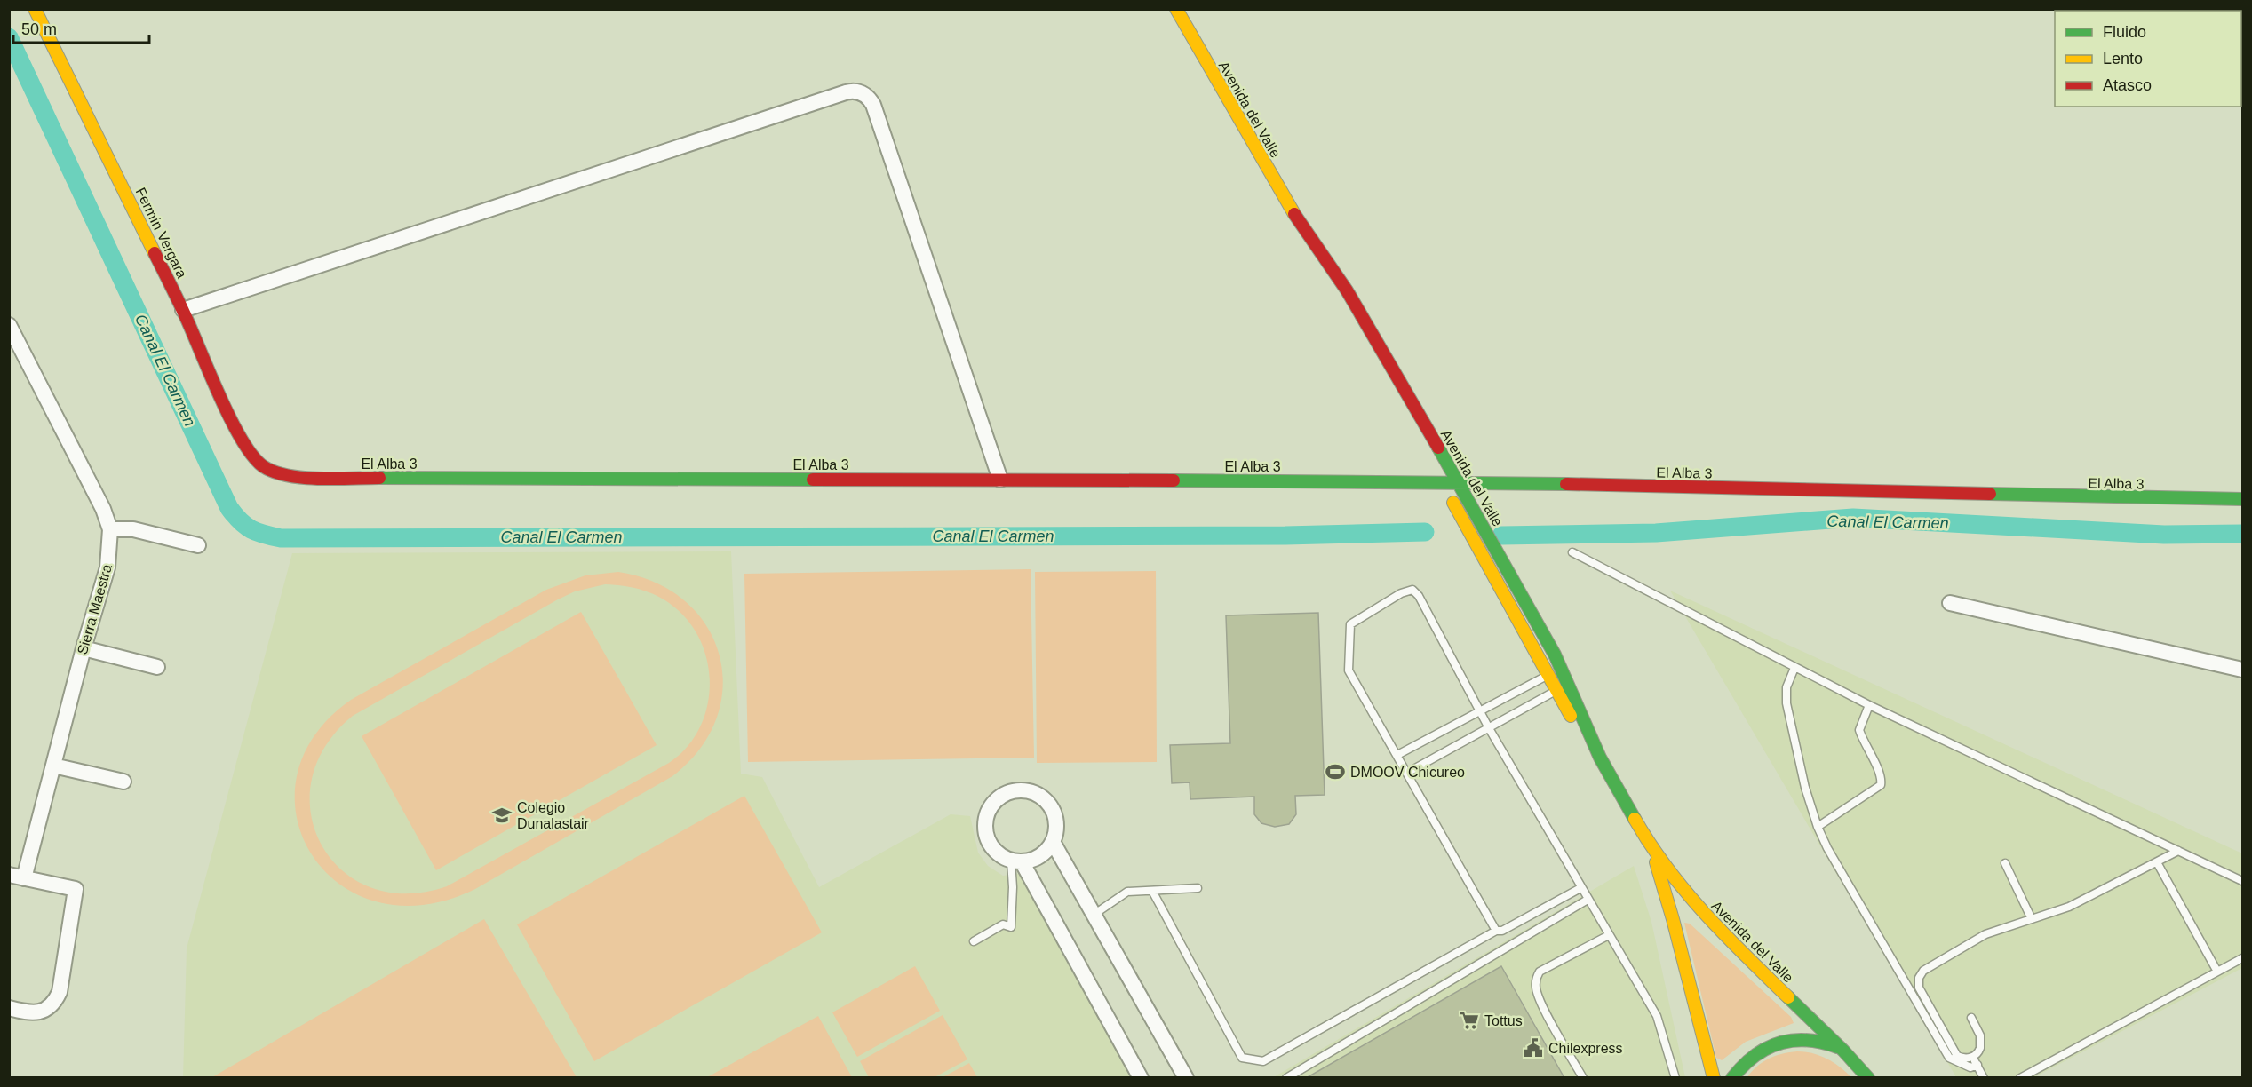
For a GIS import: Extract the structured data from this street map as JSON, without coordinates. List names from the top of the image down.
{
  "streets": {
    "street": [
      "Avenida del Valle",
      "Fermín Vergara",
      "El Alba 3",
      "Sierra Maestra"
    ]
  },
  "crossings": [
    ["Avenida del Valle", "El Alba 3"],
    ["Fermín Vergara", "El Alba 3"]
  ],
  "water": ["Canal El Carmen"],
  "places": {
    "sports": ["DMOOV Chicureo"],
    "school or university": ["Colegio Dunalastair"],
    "supermarket": ["Tottus"],
    "public building": ["Chilexpress"]
  },
  "legend": ["Fluido", "Lento", "Atasco"],
  "scale_bar": "50 m"
}
